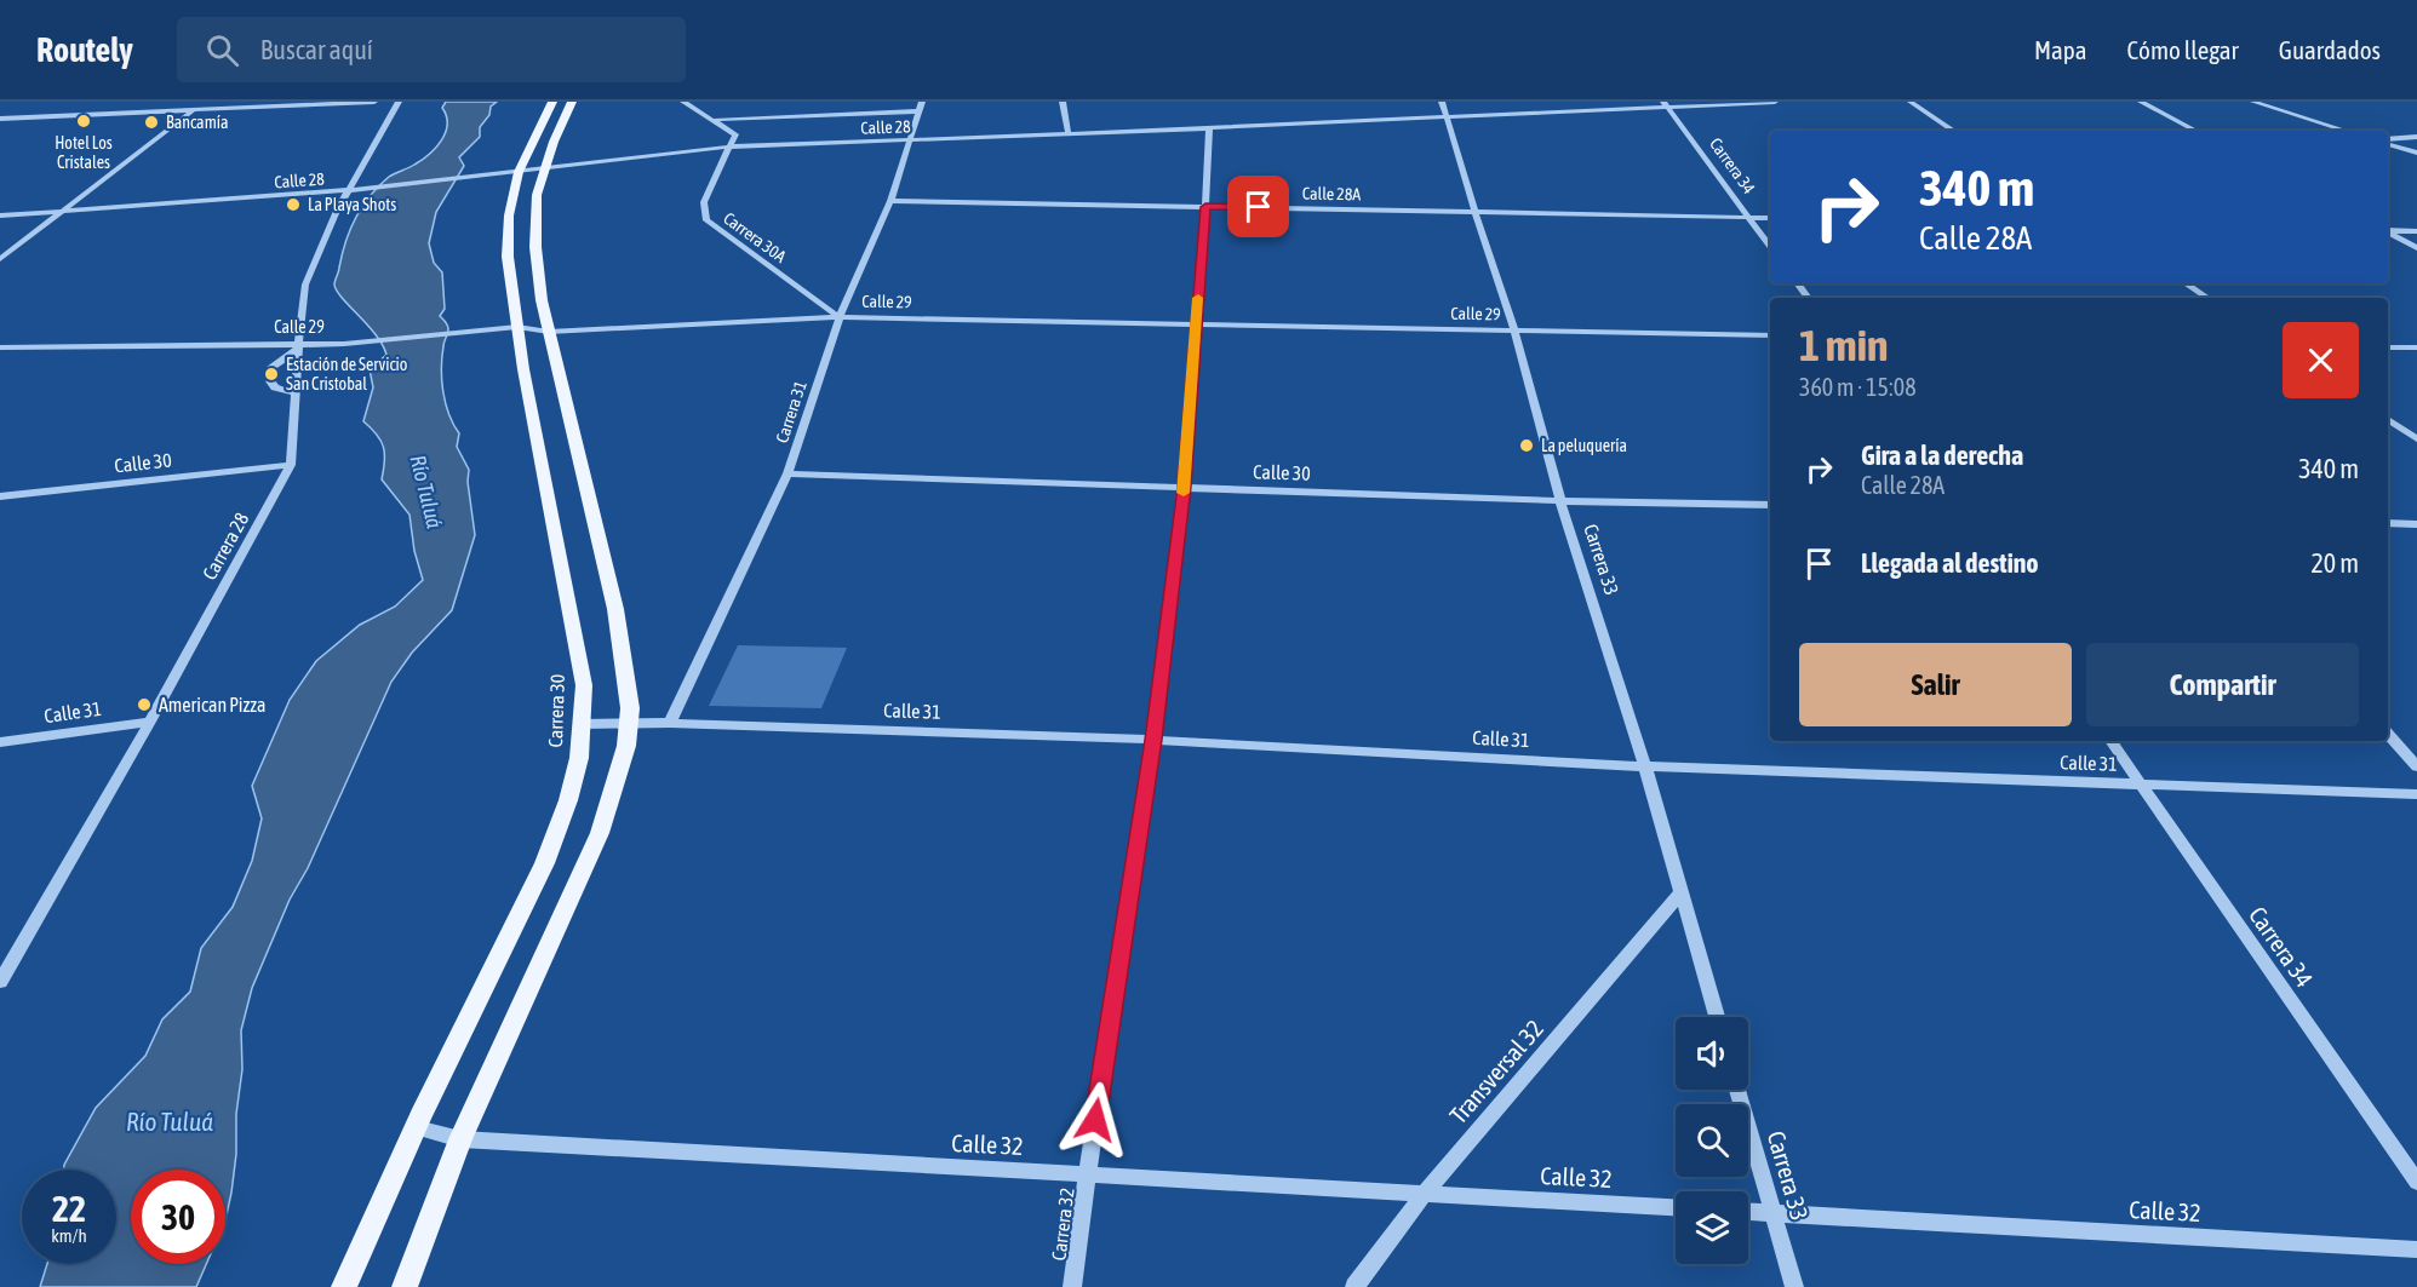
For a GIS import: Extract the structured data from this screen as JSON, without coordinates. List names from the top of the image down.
{
  "streets": {
    "main road": ["Carrera 30"],
    "street": [
      "Calle 28",
      "Carrera 34",
      "Calle 28A",
      "Carrera 30A",
      "Calle 29",
      "Carrera 31",
      "Calle 30",
      "Carrera 28",
      "Carrera 33",
      "Calle 31",
      "Transversal 32",
      "Calle 32",
      "Carrera 32"
    ]
  },
  "crossings": [
    ["Calle 28", "Carrera 34"],
    ["Calle 28", "Carrera 30A"],
    ["Calle 28", "Carrera 31"],
    ["Calle 28", "Carrera 28"],
    ["Calle 28", "Carrera 33"],
    ["Calle 28", "Carrera 30"],
    ["Calle 28", "Carrera 32"],
    ["Carrera 34", "Calle 28A"],
    ["Carrera 34", "Calle 31"],
    ["Calle 28A", "Carrera 31"],
    ["Calle 28A", "Carrera 33"],
    ["Calle 28A", "Carrera 32"],
    ["Carrera 30A", "Calle 29"],
    ["Carrera 30A", "Carrera 31"],
    ["Calle 29", "Carrera 31"],
    ["Calle 29", "Carrera 28"],
    ["Calle 29", "Carrera 33"],
    ["Calle 29", "Carrera 30"],
    ["Calle 29", "Carrera 32"],
    ["Carrera 31", "Calle 30"],
    ["Carrera 31", "Calle 31"],
    ["Calle 30", "Carrera 28"],
    ["Calle 30", "Carrera 33"],
    ["Calle 30", "Carrera 32"],
    ["Carrera 28", "Calle 31"],
    ["Carrera 33", "Calle 31"],
    ["Carrera 33", "Transversal 32"],
    ["Carrera 33", "Calle 32"],
    ["Carrera 30", "Calle 31"],
    ["Carrera 30", "Calle 32"],
    ["Calle 31", "Carrera 32"],
    ["Transversal 32", "Calle 32"],
    ["Calle 32", "Carrera 32"]
  ],
  "water": ["Río Tuluá"],
  "places": [
    "Hotel Los Cristales",
    "Bancamía",
    "La Playa Shots",
    "Estación de Servicio San Cristobal",
    "La peluquería",
    "American Pizza"
  ],
  "page": {
    "header": "Routely",
    "search": "Buscar aquí",
    "nav": ["Mapa", "Cómo llegar", "Guardados"],
    "turn": ["340 m", "Calle 28A"],
    "heading": ["1 min", "360 m · 15:08"],
    "list": [
      {
        "name": "Gira a la derecha",
        "note": "Calle 28A",
        "value": "340 m"
      },
      {
        "name": "Llegada al destino",
        "value": "20 m"
      }
    ],
    "buttons": ["Salir", "Compartir"],
    "speed": "22 km/h",
    "limit": "30"
  }
}
